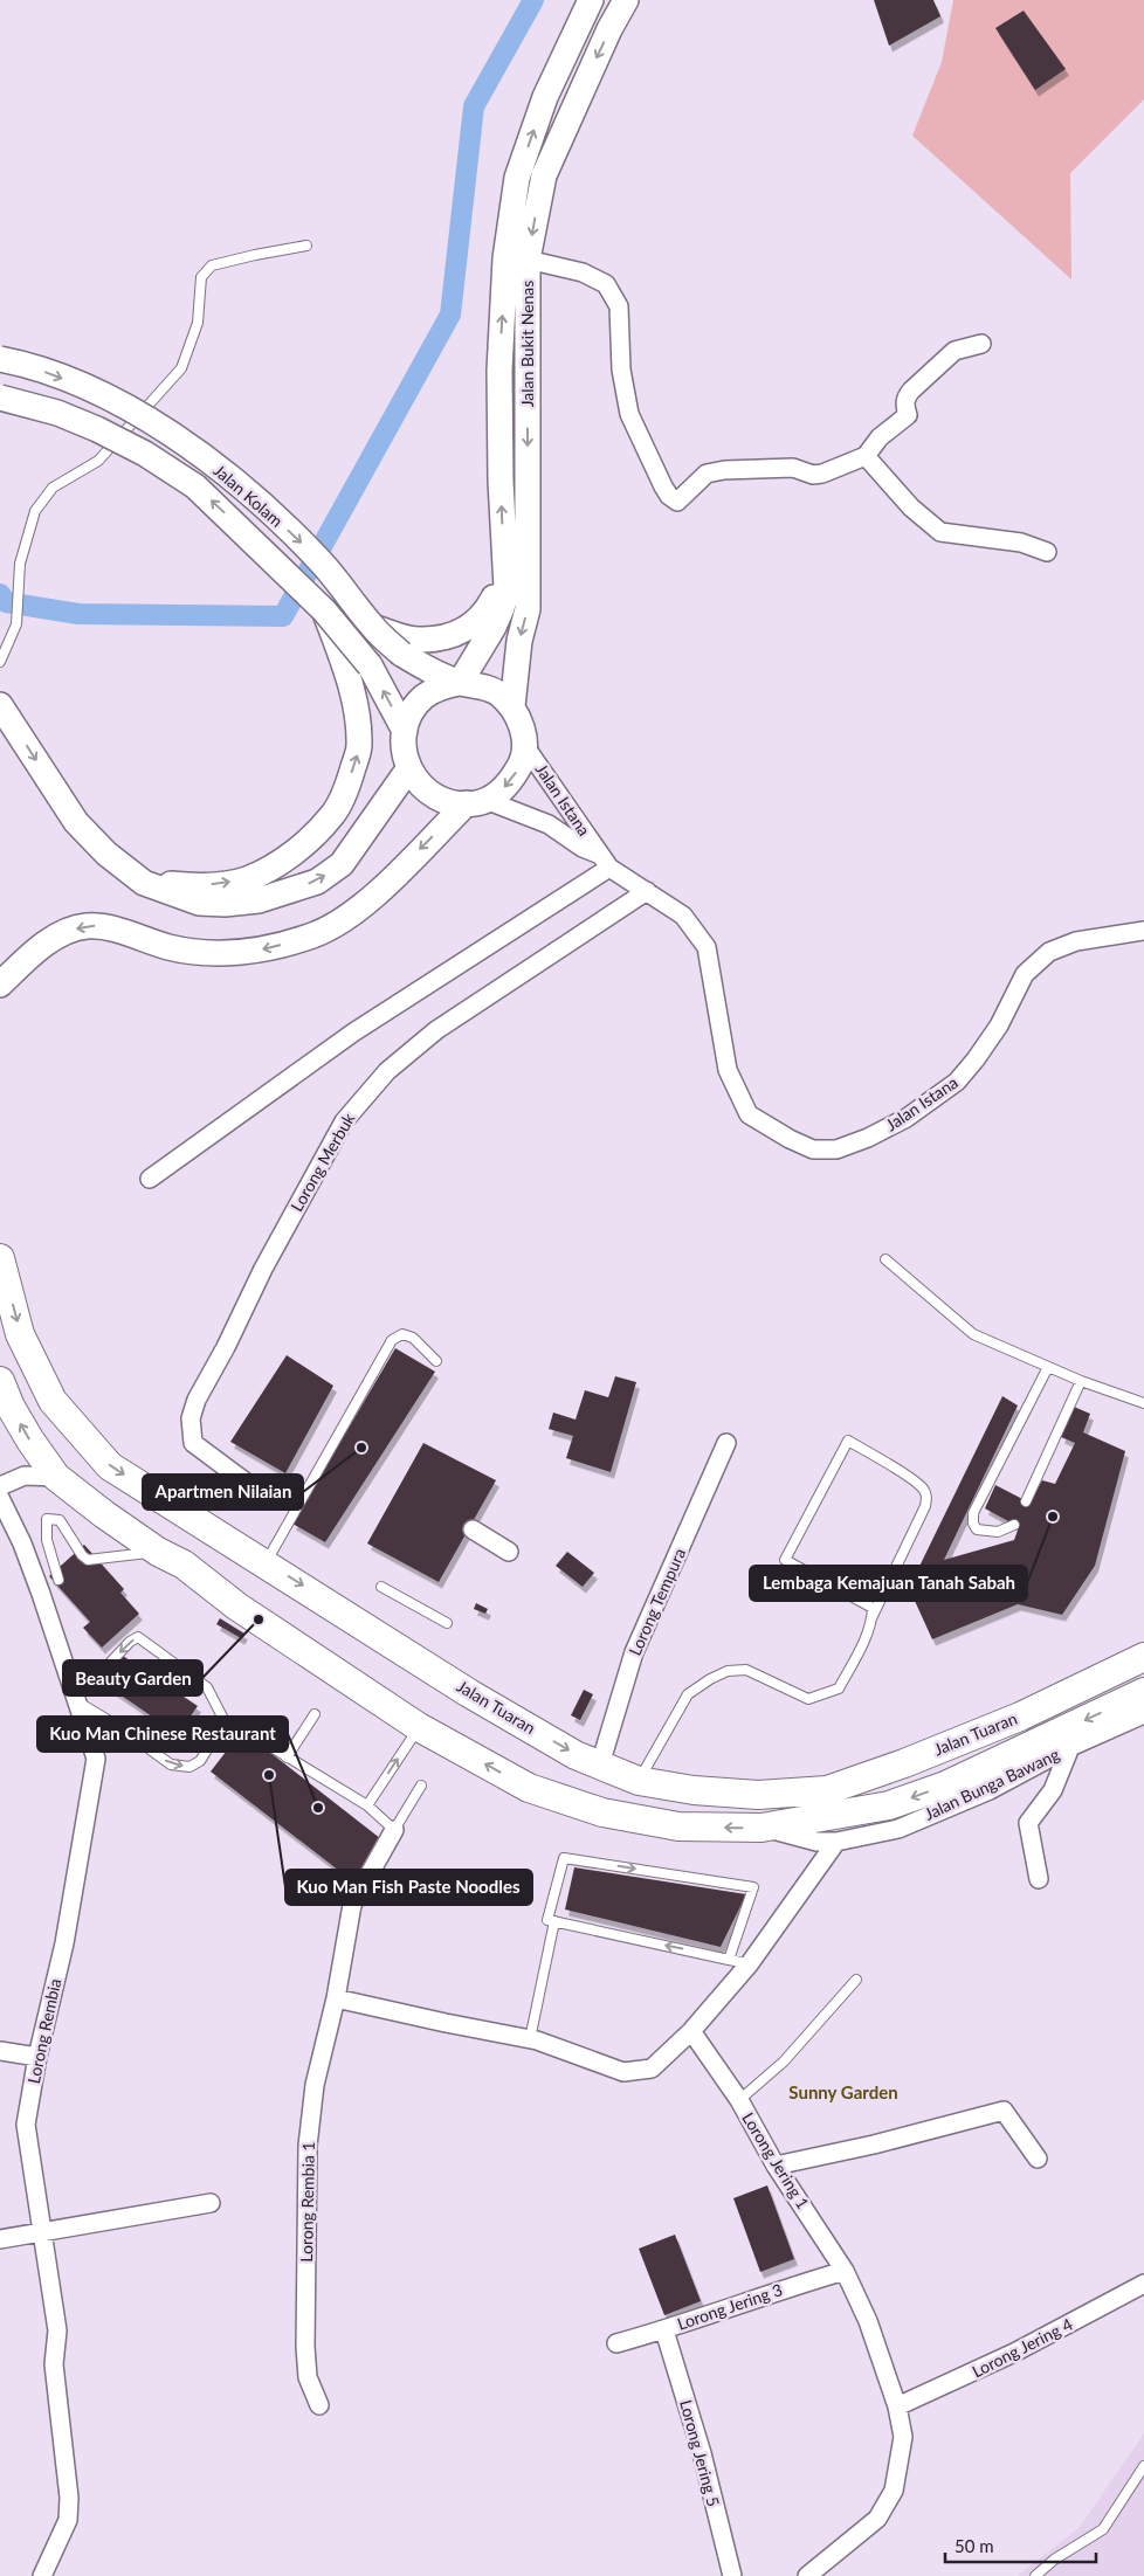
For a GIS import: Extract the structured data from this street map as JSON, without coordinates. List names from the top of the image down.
{
  "streets": {
    "main road": ["Jalan Bukit Nenas", "Jalan Kolam", "Jalan Tuaran"],
    "street": [
      "Jalan Istana",
      "Lorong Merbuk",
      "Lorong Tempura",
      "Jalan Bunga Bawang",
      "Lorong Rembia",
      "Lorong Jering 1",
      "Lorong Rembia 1",
      "Lorong Jering 3",
      "Lorong Jering 4",
      "Lorong Jering 5"
    ]
  },
  "crossings": [
    ["Jalan Bukit Nenas", "Jalan Kolam"],
    ["Jalan Bukit Nenas", "Jalan Istana"],
    ["Jalan Kolam", "Jalan Istana"],
    ["Jalan Istana", "Lorong Merbuk"],
    ["Lorong Tempura", "Jalan Tuaran"],
    ["Jalan Tuaran", "Jalan Bunga Bawang"],
    ["Lorong Jering 1", "Lorong Jering 3"],
    ["Lorong Jering 1", "Lorong Jering 4"],
    ["Lorong Jering 3", "Lorong Jering 5"]
  ],
  "districts": ["Sunny Garden"],
  "places": [
    "Apartmen Nilaian",
    "Lembaga Kemajuan Tanah Sabah",
    "Beauty Garden",
    "Kuo Man Fish Paste Noodles",
    "Kuo Man Chinese Restaurant"
  ],
  "scale_bar": "50 m"
}
